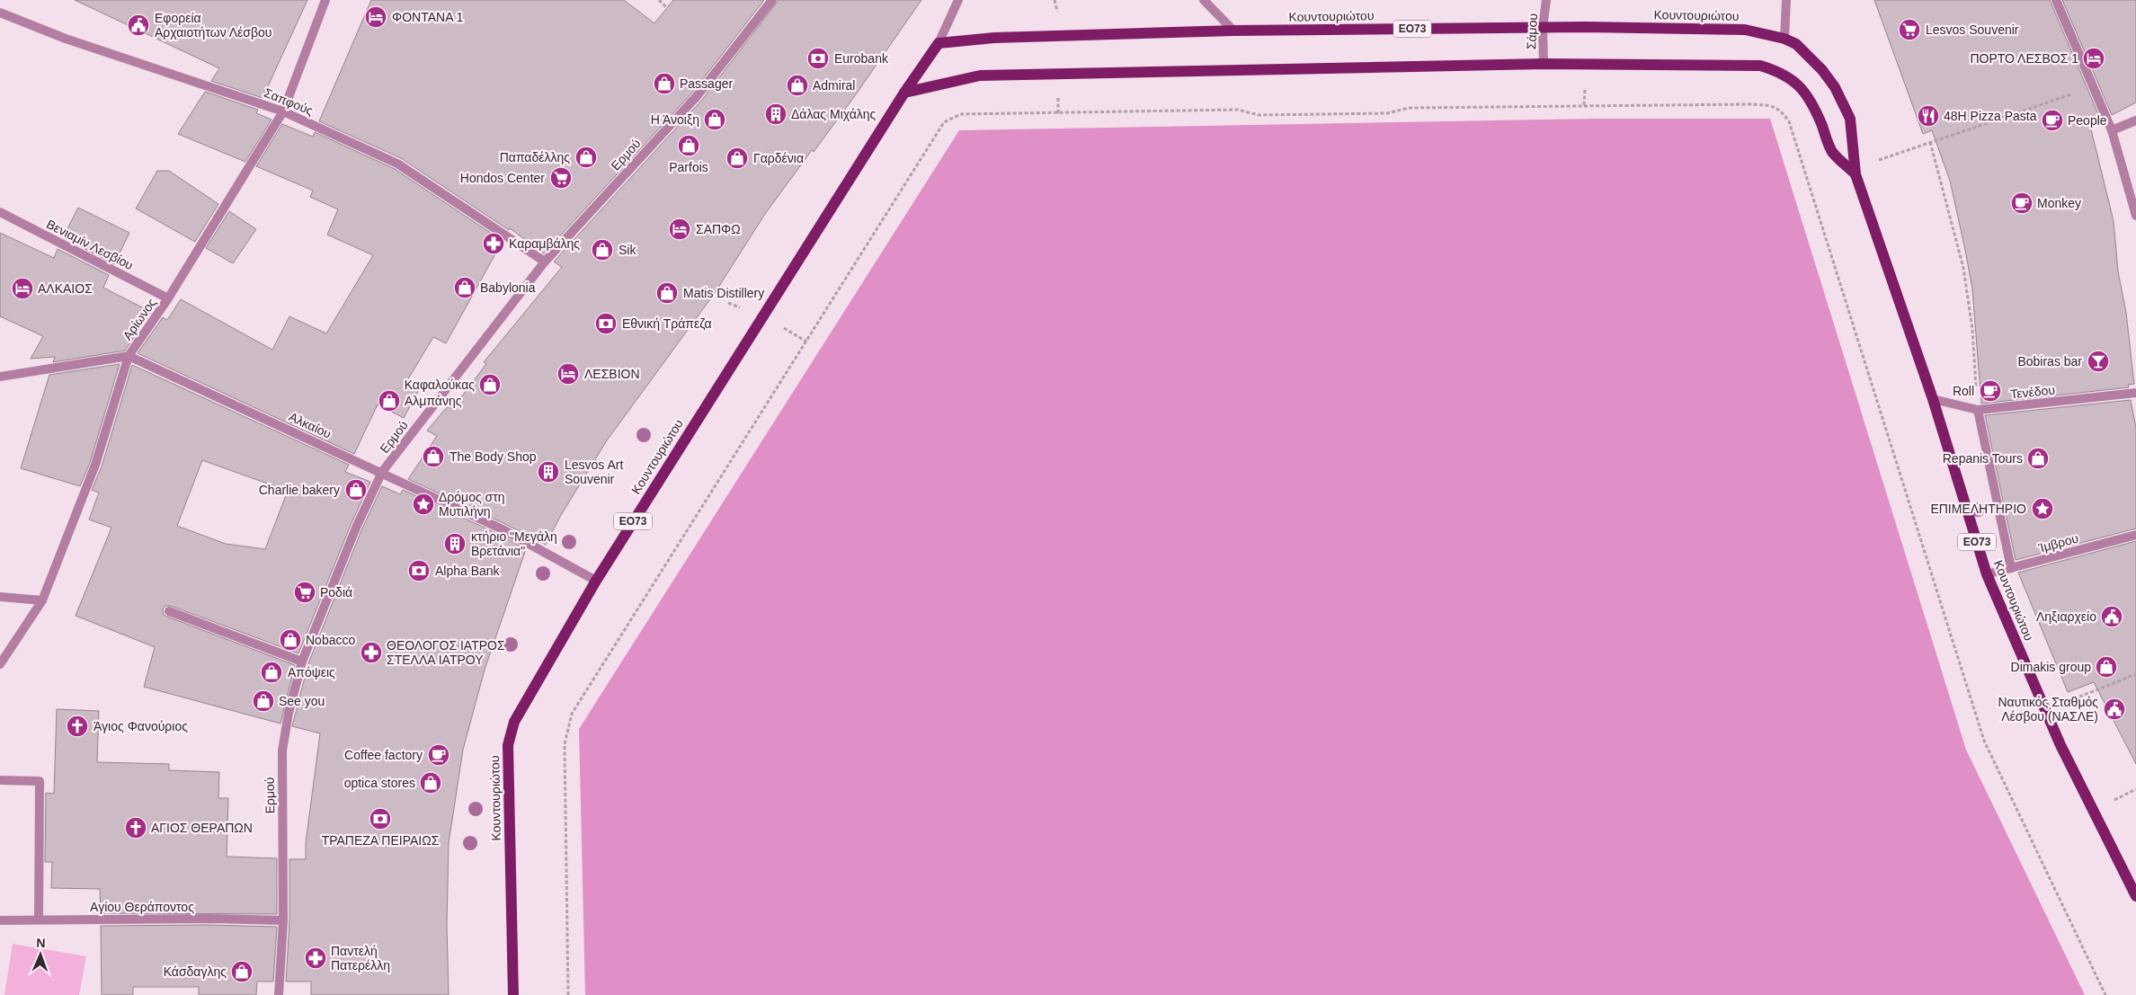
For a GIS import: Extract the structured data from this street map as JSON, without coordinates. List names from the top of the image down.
{
  "streets": {
    "main road": ["Κουντουριώτου", "ΕΟ73"],
    "street": [
      "Σάμου",
      "Σαπφούς",
      "Ερμού",
      "Βενιαμίν Λεσβίου",
      "Αρίωνος",
      "Τενέδου",
      "Αλκαίου",
      "Ίμβρου",
      "Αγίου Θεράποντος"
    ]
  },
  "crossings": [
    ["Κουντουριώτου", "Σάμου"],
    ["Κουντουριώτου", "Τενέδου"],
    ["Κουντουριώτου", "Αλκαίου"],
    ["Κουντουριώτου", "Ίμβρου"],
    ["Σαπφούς", "Ερμού"],
    ["Σαπφούς", "Αρίωνος"],
    ["Ερμού", "Αλκαίου"],
    ["Ερμού", "Αγίου Θεράποντος"],
    ["Βενιαμίν Λεσβίου", "Αρίωνος"],
    ["Αρίωνος", "Αλκαίου"]
  ],
  "places": {
    "hotel": [
      "ΦΟΝΤΑΝΑ 1",
      "ΠΟΡΤΟ ΛΕΣΒΟΣ 1",
      "ΣΑΠΦΩ",
      "ΑΛΚΑΙΟΣ",
      "ΛΕΣΒΙΟΝ"
    ],
    "public building": ["Εφορεία Αρχαιοτήτων Λέσβου", "Ληξιαρχείο", "Ναυτικός Σταθμός Λέσβου (ΝΑΣΛΕ)"],
    "supermarket": ["Lesvos Souvenir", "Hondos Center", "Ροδιά"],
    "bank": [
      "Eurobank",
      "Εθνική Τράπεζα",
      "Alpha Bank",
      "ΤΡΑΠΕΖΑ ΠΕΙΡΑΙΩΣ"
    ],
    "shop": [
      "Passager",
      "Admiral",
      "Η Άνοιξη",
      "Parfois",
      "Παπαδέλλης",
      "Γαρδένια",
      "Sik",
      "Babylonia",
      "Matis Distillery",
      "Καφαλούκας",
      "Αλμπάνης",
      "The Body Shop",
      "Repanis Tours",
      "Charlie bakery",
      "Nobacco",
      "Dimakis group",
      "Απόψεις",
      "See you",
      "optica stores",
      "Κάσδαγλης"
    ],
    "building": ["Δάλας Μιχάλης", "Lesvos Art Souvenir", "κτήριο \"Μεγάλη Βρετάνια\""],
    "restaurant": ["48H Pizza Pasta"],
    "cafe": [
      "People",
      "Monkey",
      "Roll",
      "Coffee factory"
    ],
    "pharmacy": ["Καραμβάλης", "ΘΕΟΛΟΓΟΣ ΙΑΤΡΟΣ ΣΤΕΛΛΑ ΙΑΤΡΟΥ", "Παντελή Πατερέλλη"],
    "bar": ["Bobiras bar"],
    "place": ["Δρόμος στη Μυτιλήνη", "ΕΠΙΜΕΛΗΤΗΡΙΟ"],
    "church": ["Άγιος Φανούριος", "ΑΓΙΟΣ ΘΕΡΑΠΩΝ"]
  },
  "north": "top"
}
